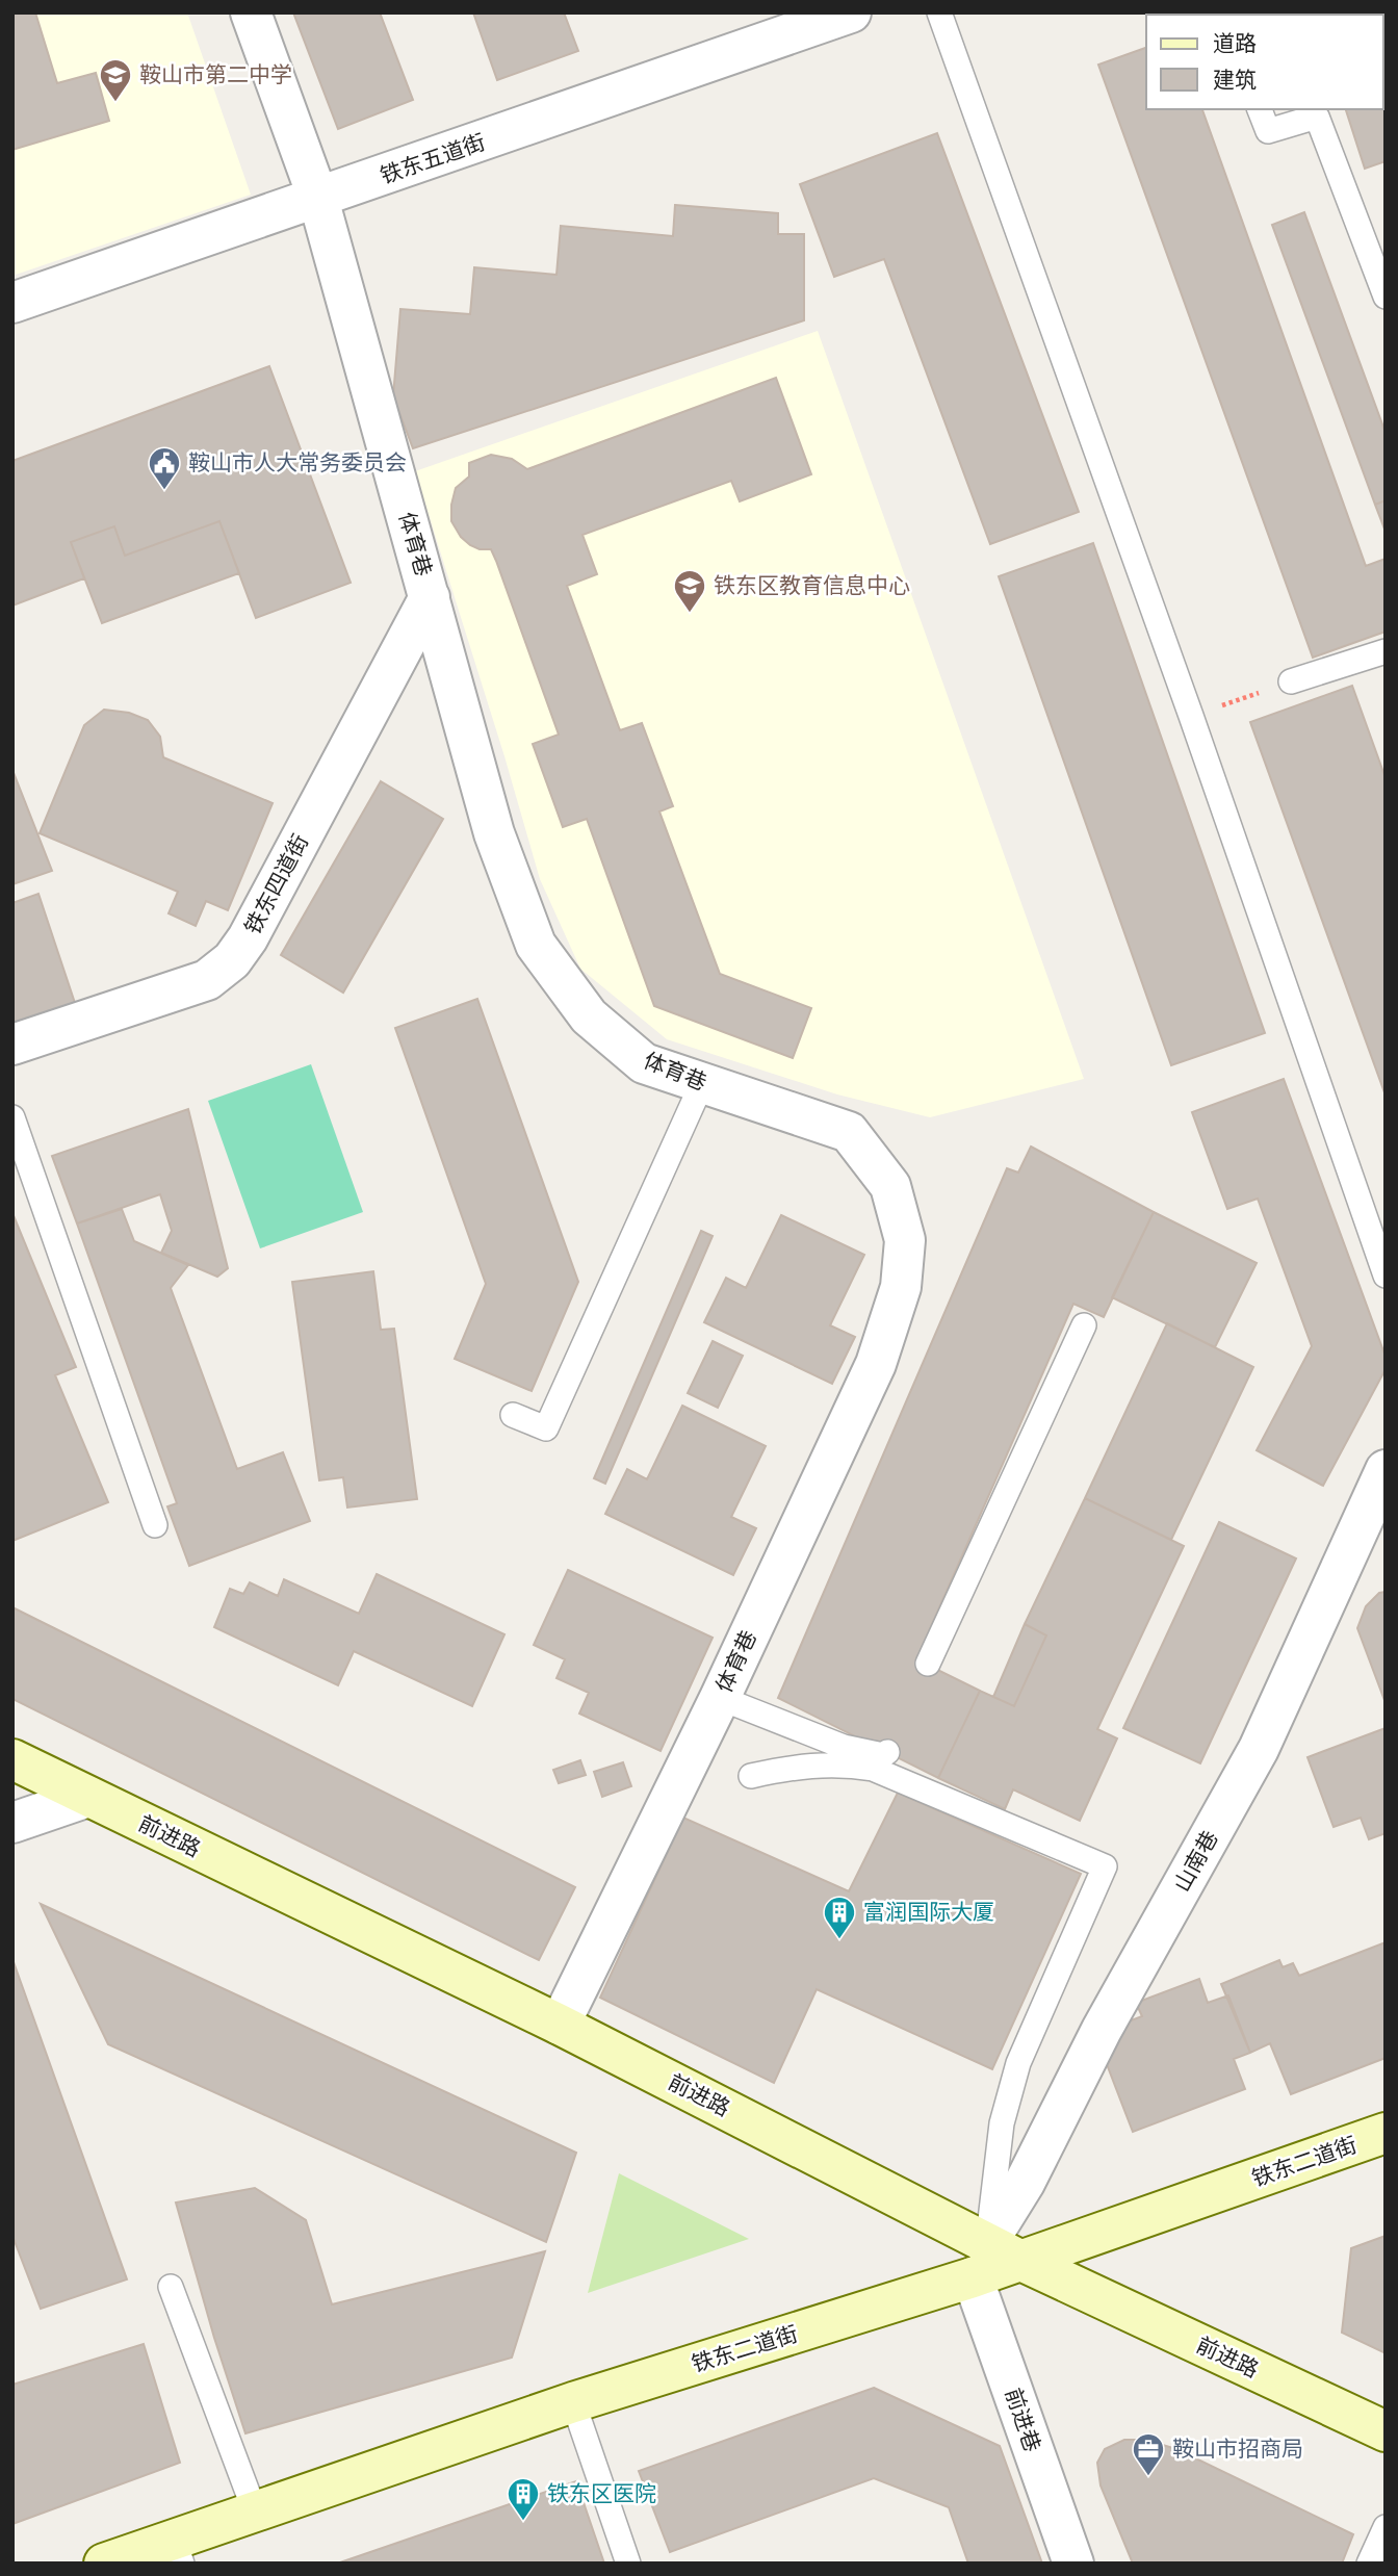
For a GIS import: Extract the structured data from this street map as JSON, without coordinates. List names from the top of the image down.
{
  "streets": {
    "main road": ["前进路", "铁东二道街"],
    "street": [
      "铁东五道街",
      "体育巷",
      "铁东四道街",
      "山南巷",
      "前进巷"
    ]
  },
  "crossings": [
    ["铁东五道街", "体育巷"],
    ["体育巷", "铁东四道街"],
    ["体育巷", "前进路"],
    ["前进路", "山南巷"],
    ["前进路", "铁东二道街"],
    ["前进路", "前进巷"],
    ["山南巷", "铁东二道街"],
    ["山南巷", "前进巷"],
    ["铁东二道街", "前进巷"]
  ],
  "places": {
    "school or university": ["鞍山市第二中学", "铁东区教育信息中心"],
    "public building": ["鞍山市人大常务委员会"],
    "building": ["富润国际大厦", "铁东区医院"],
    "office": ["鞍山市招商局"]
  },
  "legend": ["道路", "建筑"]
}
